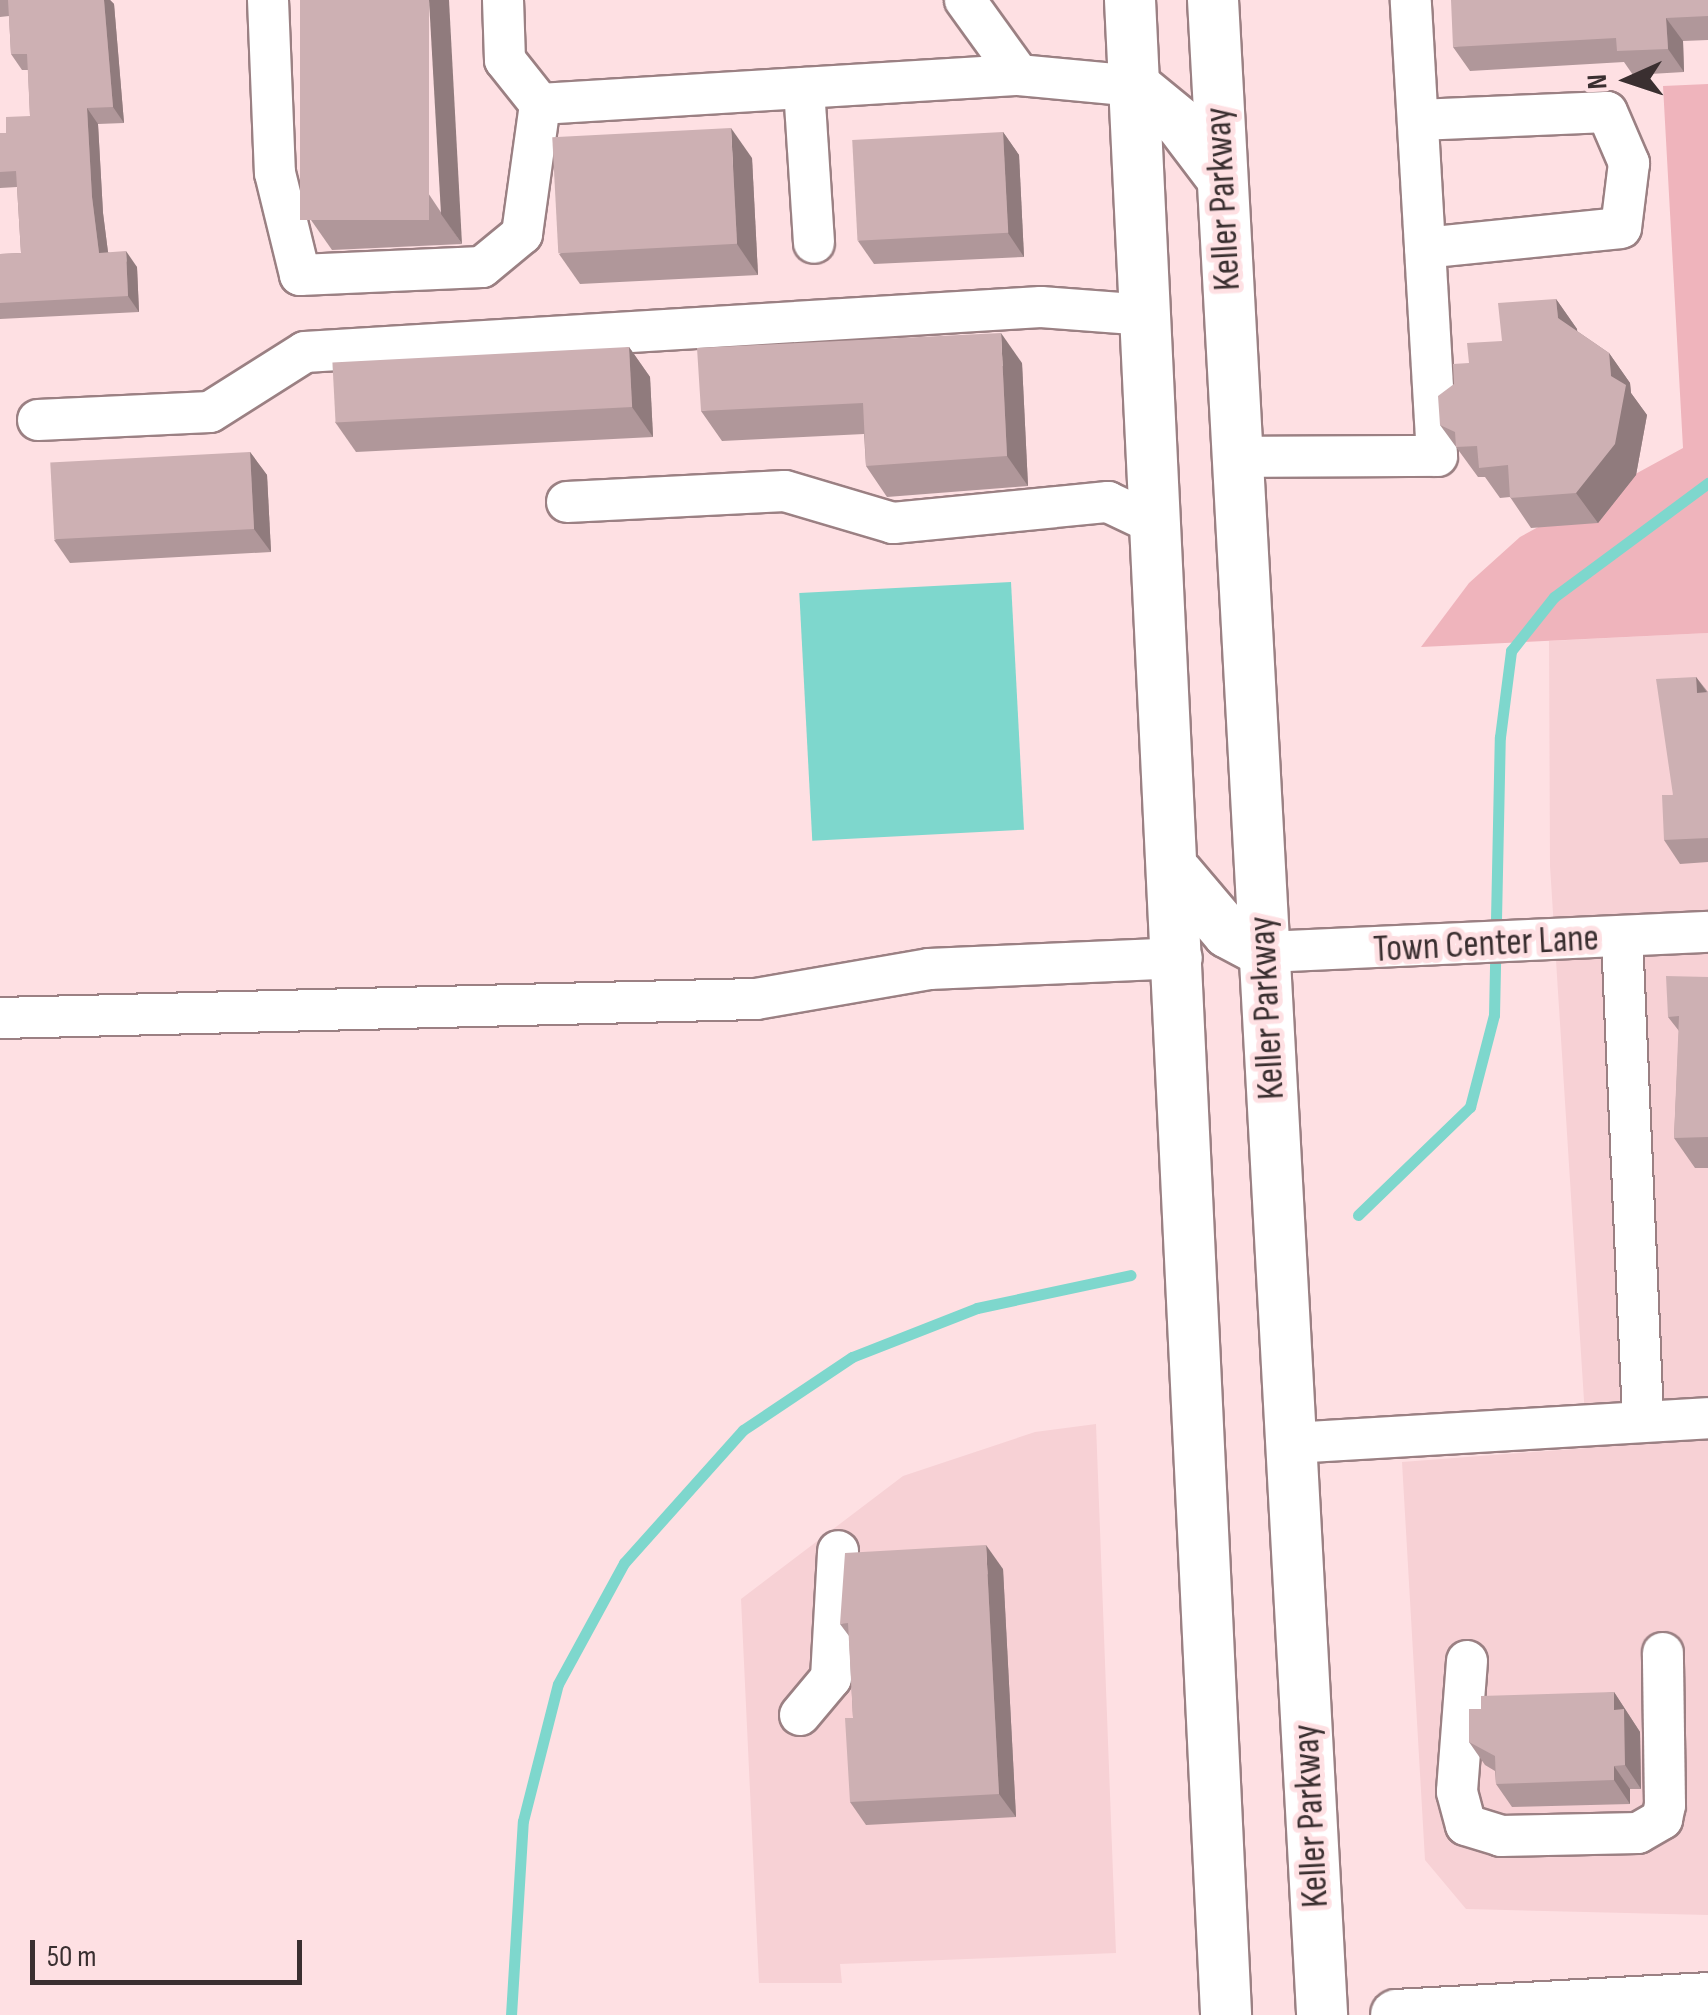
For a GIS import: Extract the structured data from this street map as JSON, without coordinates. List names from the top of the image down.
{
  "streets": {
    "main road": ["Keller Parkway"],
    "street": ["Town Center Lane"]
  },
  "crossings": [
    ["Keller Parkway", "Town Center Lane"]
  ],
  "scale_bar": "50 m",
  "north": "left"
}
